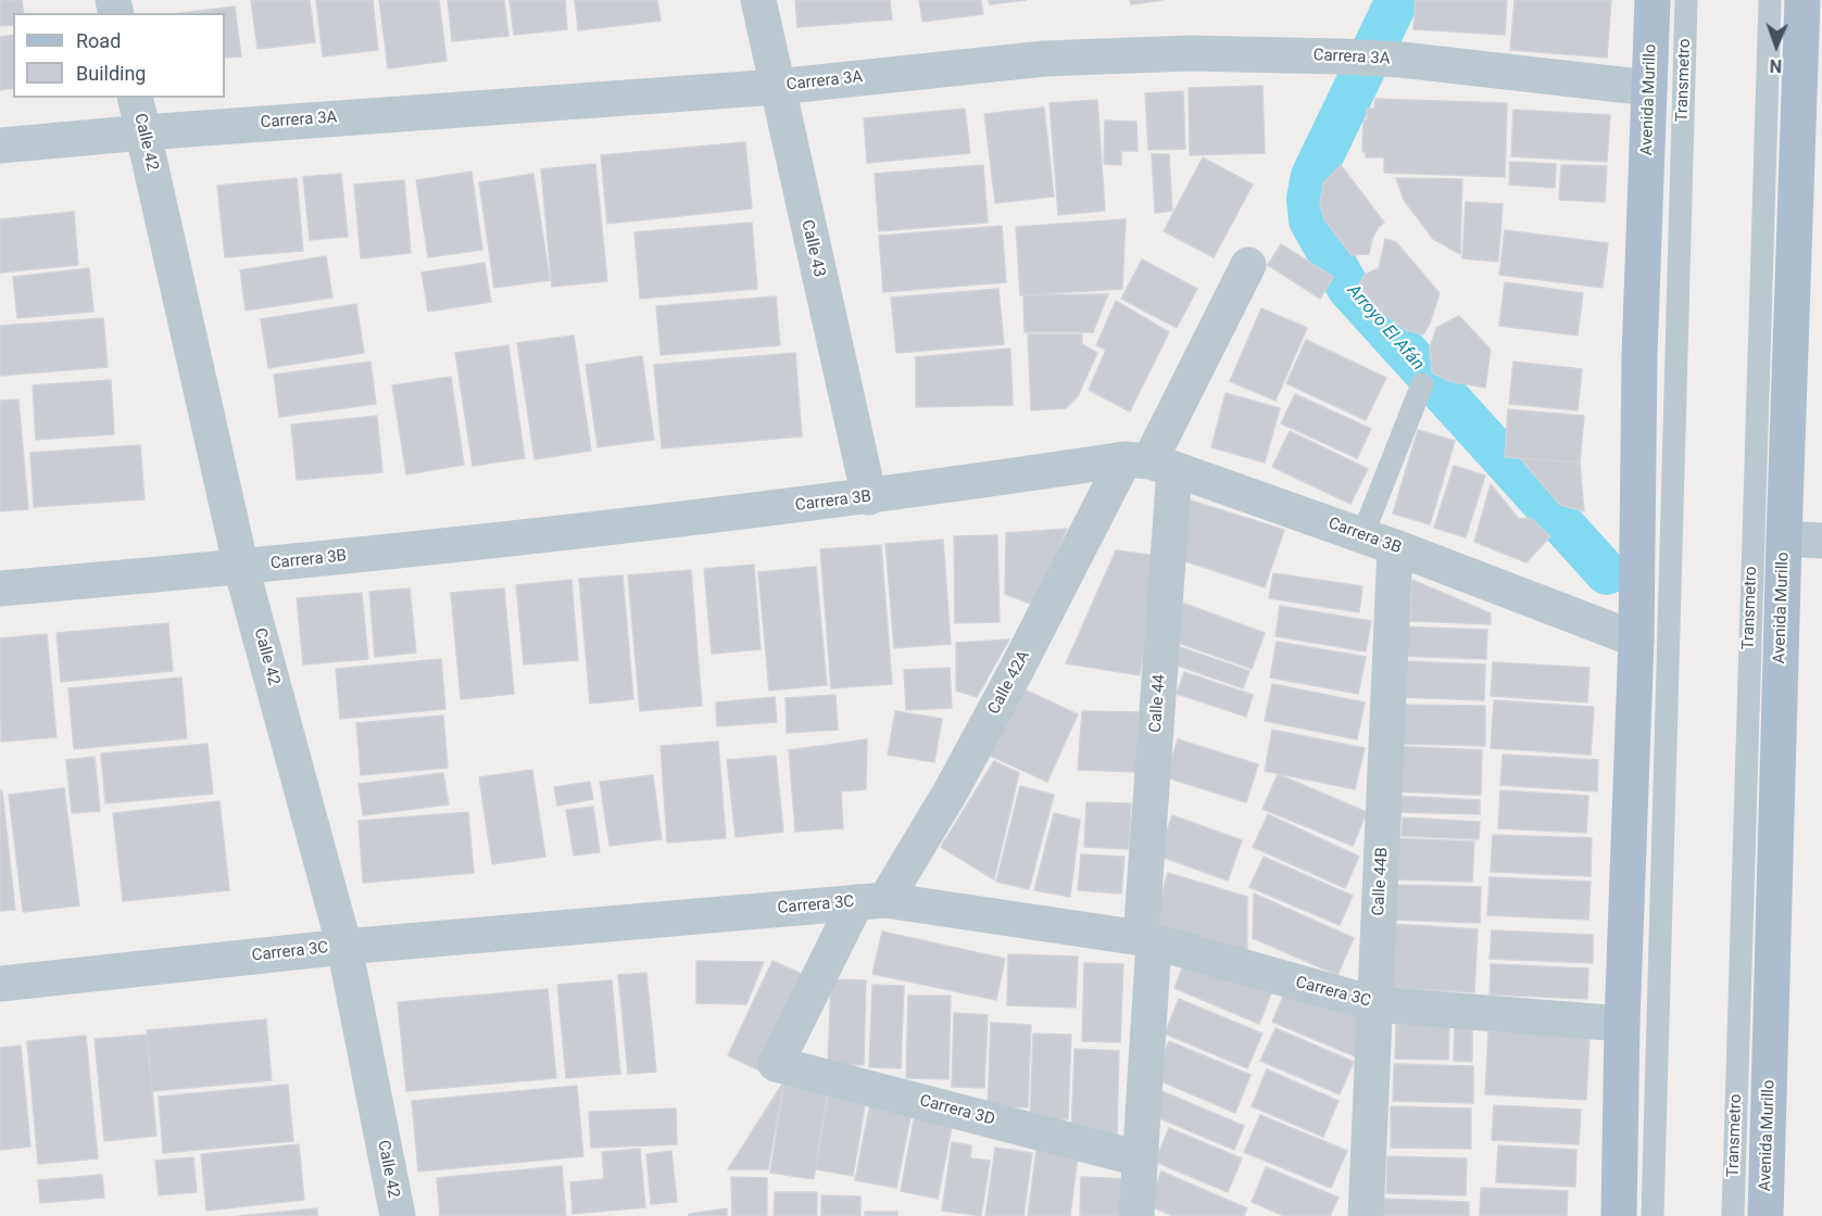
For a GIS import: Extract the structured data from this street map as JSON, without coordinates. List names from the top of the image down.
{
  "streets": {
    "main road": ["Avenida Murillo"],
    "street": [
      "Carrera 3A",
      "Calle 42",
      "Calle 43",
      "Carrera 3B",
      "Calle 42A",
      "Calle 44",
      "Calle 44B",
      "Carrera 3C",
      "Carrera 3D"
    ],
    "lane": ["Transmetro"]
  },
  "crossings": [
    ["Carrera 3A", "Avenida Murillo"],
    ["Carrera 3A", "Calle 42"],
    ["Carrera 3A", "Calle 43"],
    ["Avenida Murillo", "Carrera 3B"],
    ["Avenida Murillo", "Carrera 3C"],
    ["Calle 42", "Carrera 3B"],
    ["Calle 42", "Carrera 3C"],
    ["Calle 43", "Carrera 3B"],
    ["Carrera 3B", "Calle 42A"],
    ["Carrera 3B", "Calle 44"],
    ["Carrera 3B", "Calle 44B"],
    ["Calle 42A", "Calle 44"],
    ["Calle 42A", "Carrera 3C"],
    ["Calle 42A", "Carrera 3D"],
    ["Calle 44", "Carrera 3C"],
    ["Calle 44", "Carrera 3D"],
    ["Calle 44B", "Carrera 3C"]
  ],
  "water": ["Arroyo El Afán"],
  "legend": ["Road", "Building"],
  "north": "bottom"
}
